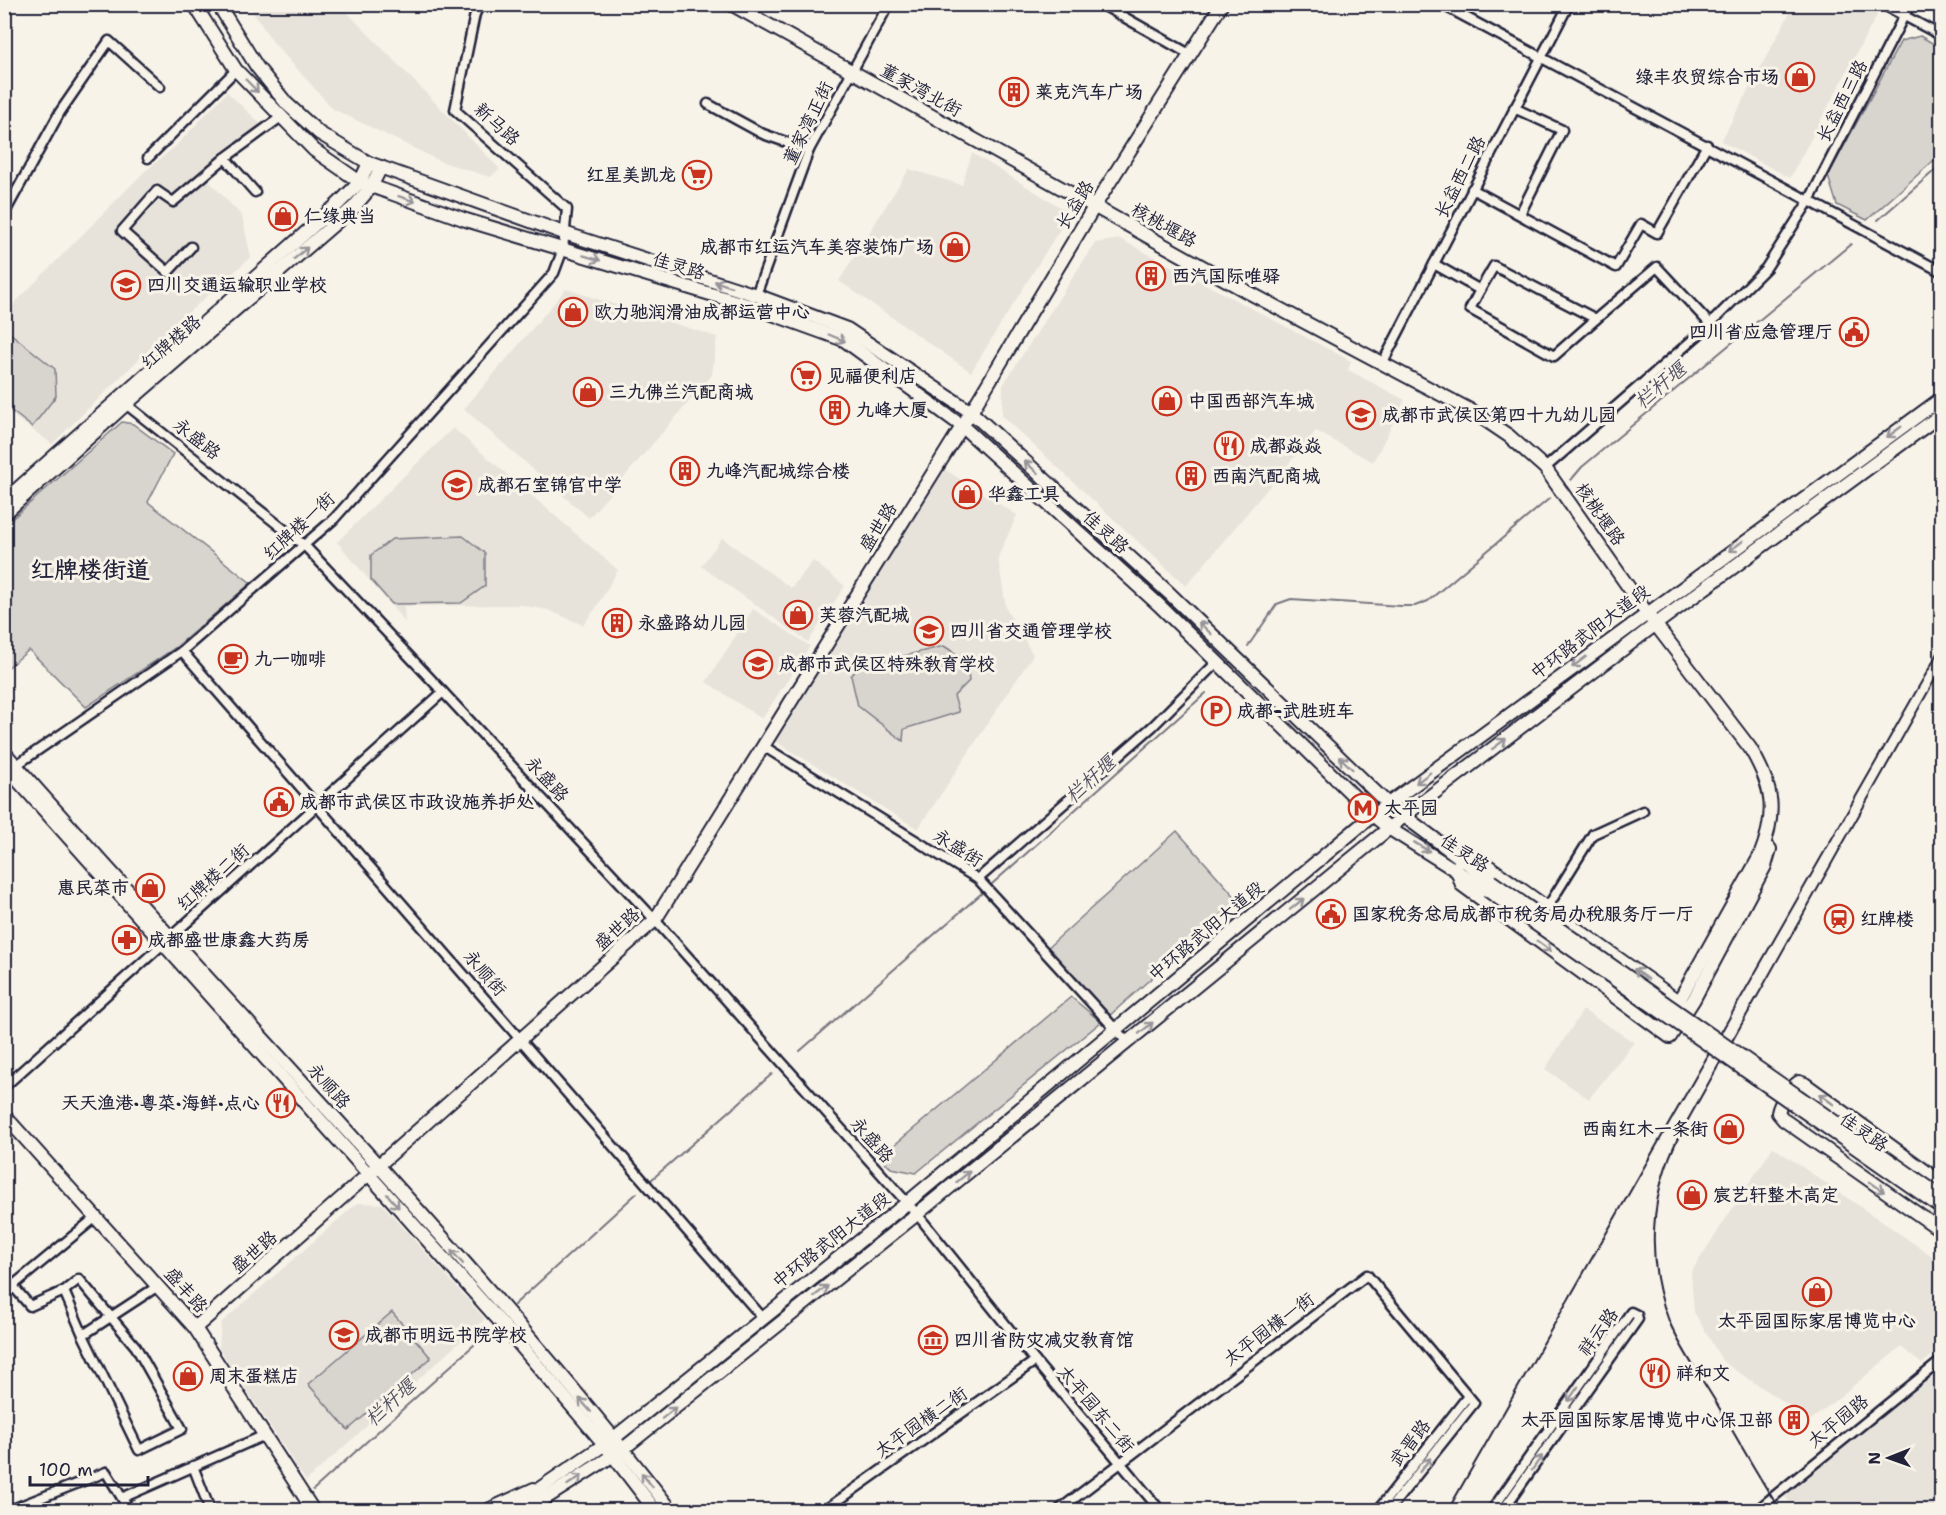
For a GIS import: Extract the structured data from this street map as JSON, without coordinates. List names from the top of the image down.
{
  "streets": {
    "main road": [
      "董家湾北街",
      "长益路",
      "核桃堰路",
      "佳灵路",
      "红牌楼路",
      "盛世路",
      "中环路武阳大道段",
      "永顺路",
      "盛丰路"
    ],
    "street": [
      "长益西三路",
      "董家湾正街",
      "新马路",
      "长益西二路",
      "永盛路",
      "红牌楼一街",
      "永盛街",
      "红牌楼二街",
      "永顺街",
      "太平园横一街",
      "祥云路",
      "太平园东二街",
      "太平园路",
      "太平园横二街",
      "武晋路"
    ]
  },
  "crossings": [
    ["董家湾北街", "董家湾正街"],
    ["董家湾北街", "长益路"],
    ["董家湾北街", "核桃堰路"],
    ["长益西三路", "核桃堰路"],
    ["董家湾正街", "佳灵路"],
    ["新马路", "佳灵路"],
    ["新马路", "红牌楼一街"],
    ["长益西二路", "核桃堰路"],
    ["长益路", "核桃堰路"],
    ["长益路", "佳灵路"],
    ["长益路", "盛世路"],
    ["核桃堰路", "佳灵路"],
    ["核桃堰路", "中环路武阳大道段"],
    ["佳灵路", "红牌楼路"],
    ["佳灵路", "红牌楼一街"],
    ["佳灵路", "盛世路"],
    ["佳灵路", "中环路武阳大道段"],
    ["红牌楼路", "永盛路"],
    ["永盛路", "红牌楼一街"],
    ["永盛路", "盛世路"],
    ["永盛路", "中环路武阳大道段"],
    ["永盛路", "红牌楼二街"],
    ["永盛路", "太平园东二街"],
    ["红牌楼一街", "永顺街"],
    ["红牌楼一街", "永顺路"],
    ["盛世路", "永盛街"],
    ["盛世路", "永顺街"],
    ["盛世路", "永顺路"],
    ["盛世路", "盛丰路"],
    ["中环路武阳大道段", "永盛街"],
    ["中环路武阳大道段", "永顺街"],
    ["中环路武阳大道段", "永顺路"],
    ["中环路武阳大道段", "太平园东二街"],
    ["红牌楼二街", "永顺街"],
    ["红牌楼二街", "永顺路"],
    ["太平园横一街", "太平园东二街"],
    ["太平园横一街", "武晋路"],
    ["太平园东二街", "太平园横二街"]
  ],
  "districts": ["红牌楼街道"],
  "water": ["栏杆堰"],
  "places": {
    "shop": [
      "绿丰农贸综合市场",
      "仁缘典当",
      "成都市红运汽车美容装饰广场",
      "欧力驰润滑油成都运营中心",
      "三九佛兰汽配商城",
      "中国西部汽车城",
      "华鑫工具",
      "芙蓉汽配城",
      "惠民菜市",
      "西南红木一条街",
      "宸艺轩整木高定",
      "太平园国际家居博览中心",
      "周末蛋糕店"
    ],
    "building": [
      "莱克汽车广场",
      "西汽国际唯驿",
      "九峰大厦",
      "九峰汽配城综合楼",
      "西南汽配商城",
      "永盛路幼儿园",
      "太平园国际家居博览中心保卫部"
    ],
    "supermarket": ["红星美凯龙", "见福便利店"],
    "school or university": [
      "四川交通运输职业学校",
      "成都市武侯区第四十九幼儿园",
      "成都石室锦官中学",
      "四川省交通管理学校",
      "成都市武侯区特殊教育学校",
      "成都市明远书院学校"
    ],
    "public building": ["四川省应急管理厅", "成都市武侯区市政设施养护处", "国家税务总局成都市税务局办税服务厅一厅"],
    "restaurant": ["成都焱焱", "天天渔港·粤菜·海鲜·点心", "祥和文"],
    "cafe": ["九一咖啡"],
    "parking": ["成都-武胜班车"],
    "metro station": ["太平园"],
    "station": ["红牌楼"],
    "pharmacy": ["成都盛世康鑫大药房"],
    "museum": ["四川省防灾减灾教育馆"]
  },
  "scale_bar": "100 m",
  "north": "left"
}
